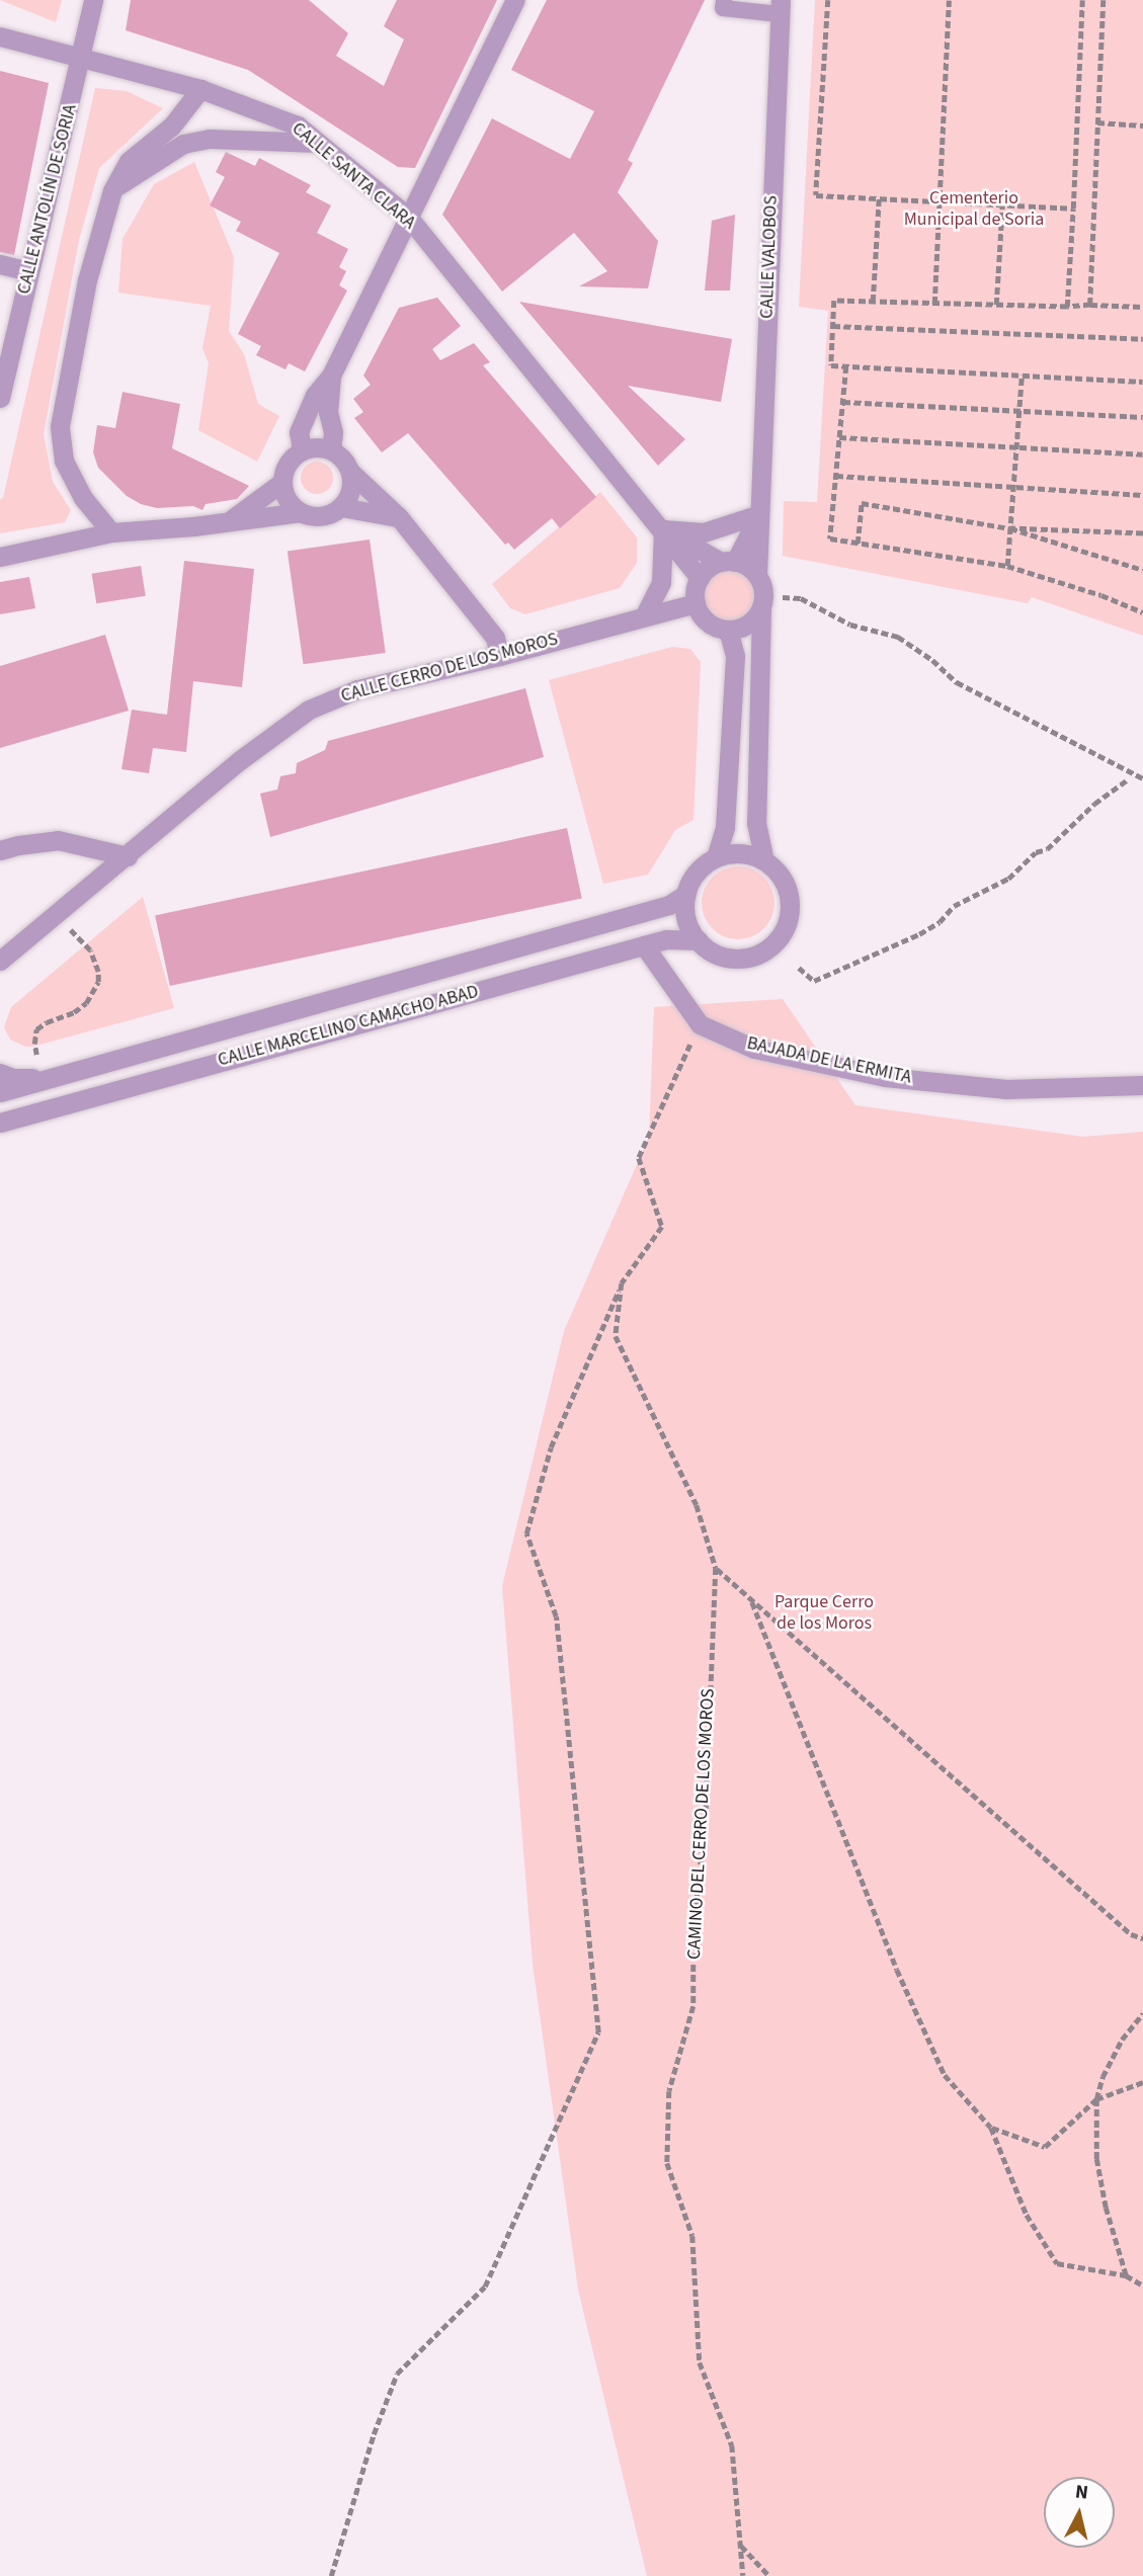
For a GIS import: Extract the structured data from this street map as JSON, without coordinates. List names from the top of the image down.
{
  "streets": {
    "street": [
      "CALLE SANTA CLARA",
      "CALLE ANTOLÍN DE SORIA",
      "CALLE VALOBOS",
      "CALLE CERRO DE LOS MOROS",
      "CALLE MARCELINO CAMACHO ABAD",
      "BAJADA DE LA ERMITA"
    ],
    "path": ["CAMINO DEL CERRO DE LOS MOROS"]
  },
  "crossings": [
    ["CALLE SANTA CLARA", "CALLE ANTOLÍN DE SORIA"],
    ["CALLE SANTA CLARA", "CALLE VALOBOS"],
    ["CALLE SANTA CLARA", "CALLE CERRO DE LOS MOROS"],
    ["CALLE VALOBOS", "CALLE CERRO DE LOS MOROS"],
    ["BAJADA DE LA ERMITA", "CAMINO DEL CERRO DE LOS MOROS"]
  ],
  "parks": ["Cementerio Municipal de Soria", "Parque Cerro de los Moros"],
  "north": "top"
}
